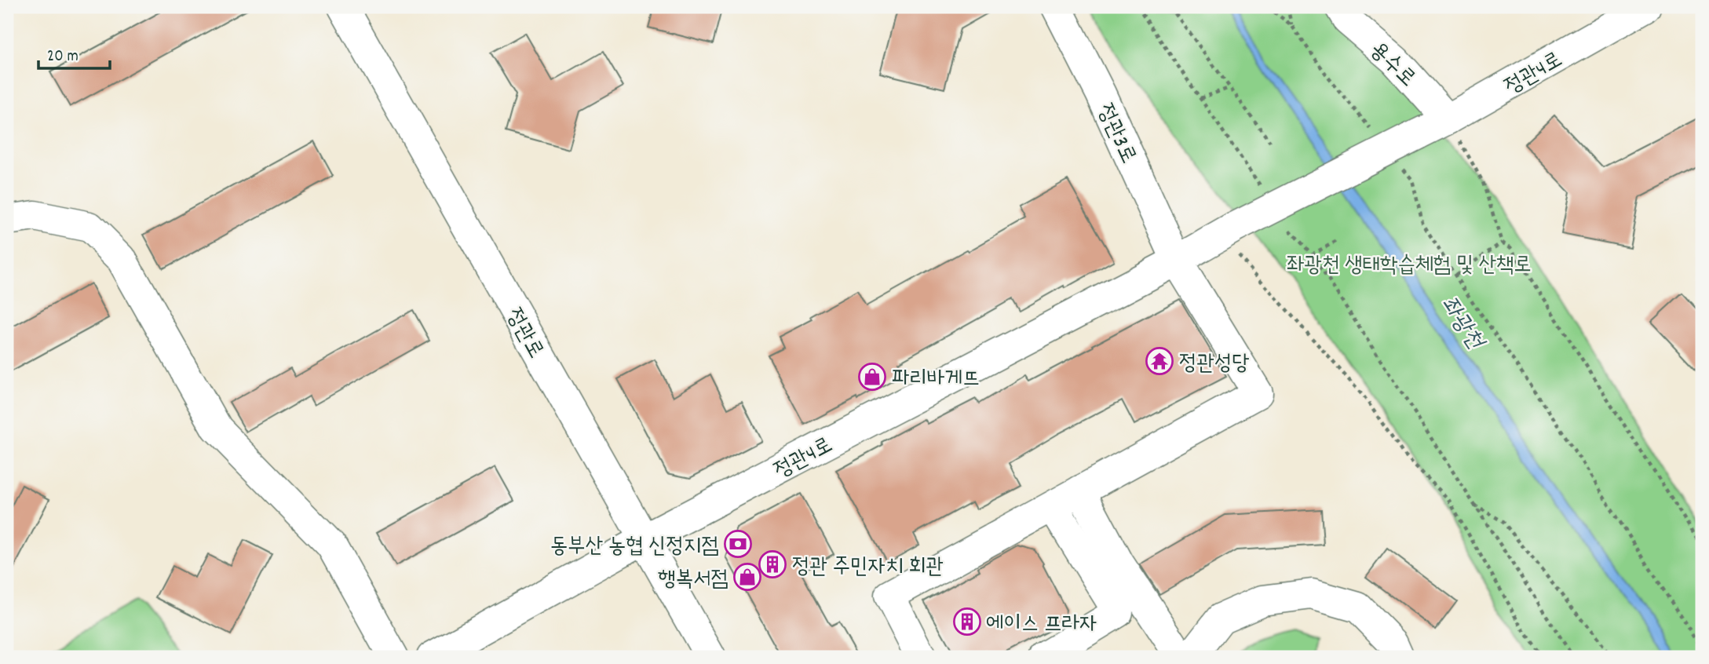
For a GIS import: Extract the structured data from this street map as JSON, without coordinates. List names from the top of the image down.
{
  "streets": {
    "street": [
      "용수로",
      "정관4로",
      "정관3로",
      "정관로"
    ]
  },
  "crossings": [
    ["용수로", "정관4로"],
    ["정관4로", "정관3로"],
    ["정관4로", "정관로"]
  ],
  "water": ["좌광천"],
  "parks": ["좌광천 생태학습체험 및 산책로"],
  "places": {
    "temple": ["정관성당"],
    "shop": ["파리바게뜨", "행복서점"],
    "bank": ["동부산 농협 신정지점"],
    "building": ["정관 주민자치 회관", "에이스 프라자"]
  },
  "scale_bar": "20 m"
}
